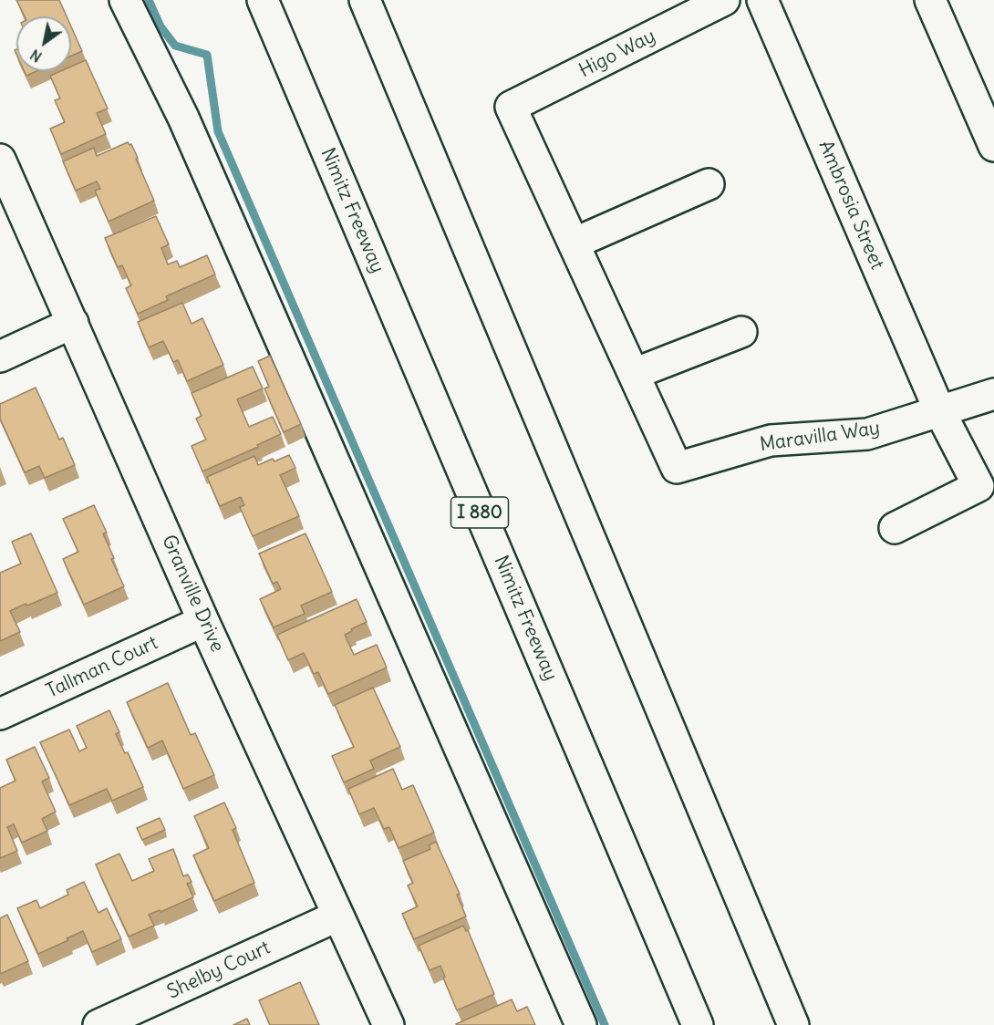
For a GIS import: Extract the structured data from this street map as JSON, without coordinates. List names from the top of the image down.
{
  "streets": {
    "main road": [
      "Higo Way",
      "Ambrosia Street",
      "Nimitz Freeway",
      "Maravilla Way",
      "I 880",
      "Granville Drive",
      "Tallman Court",
      "Shelby Court"
    ]
  },
  "crossings": [
    ["Ambrosia Street", "Maravilla Way"],
    ["Granville Drive", "Tallman Court"],
    ["Granville Drive", "Shelby Court"]
  ],
  "north": "bottom left"
}
